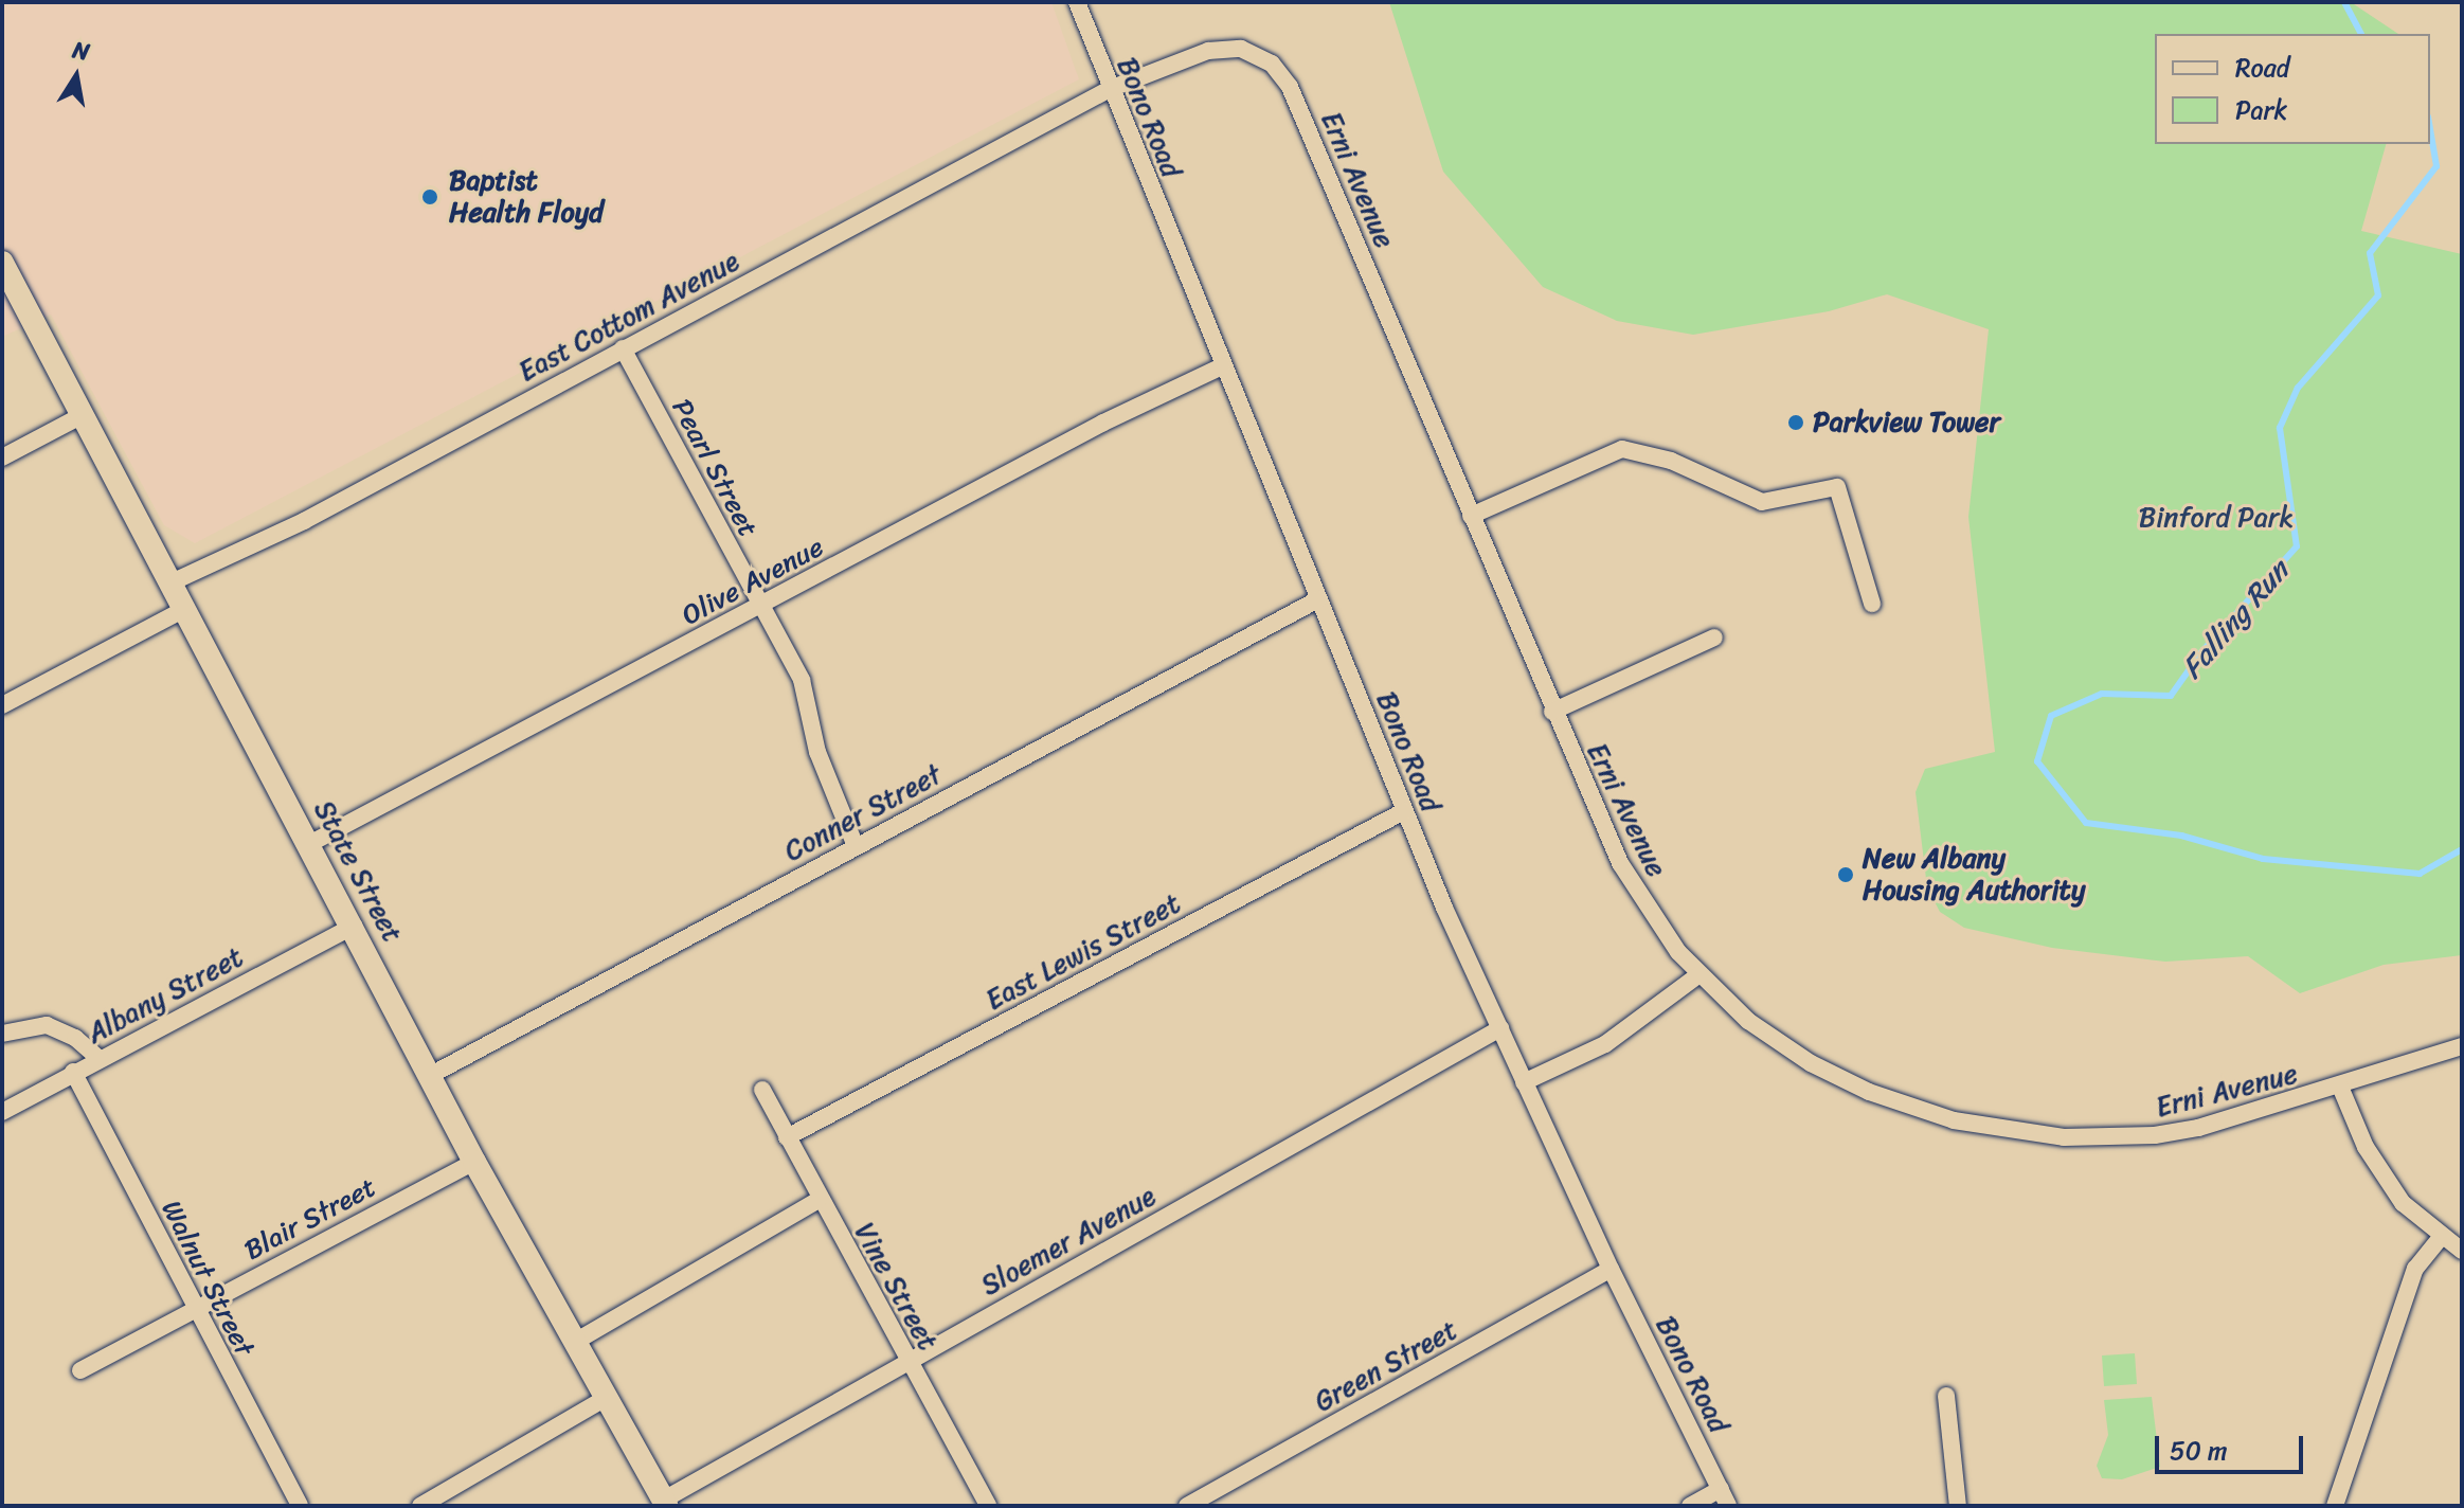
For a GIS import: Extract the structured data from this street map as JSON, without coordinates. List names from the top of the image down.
{
  "streets": {
    "main road": ["State Street"],
    "street": [
      "Bono Road",
      "Erni Avenue",
      "East Cottom Avenue",
      "Pearl Street",
      "Olive Avenue",
      "Conner Street",
      "East Lewis Street",
      "Albany Street",
      "Blair Street",
      "Sloemer Avenue",
      "Walnut Street",
      "Vine Street",
      "Green Street"
    ]
  },
  "crossings": [
    ["Bono Road", "Erni Avenue"],
    ["Bono Road", "East Cottom Avenue"],
    ["Bono Road", "Olive Avenue"],
    ["Bono Road", "Conner Street"],
    ["Bono Road", "East Lewis Street"],
    ["Bono Road", "Sloemer Avenue"],
    ["Bono Road", "Green Street"],
    ["Erni Avenue", "East Cottom Avenue"],
    ["East Cottom Avenue", "Pearl Street"],
    ["East Cottom Avenue", "State Street"],
    ["Pearl Street", "Olive Avenue"],
    ["Pearl Street", "Conner Street"],
    ["Olive Avenue", "State Street"],
    ["Conner Street", "State Street"],
    ["State Street", "Albany Street"],
    ["State Street", "Blair Street"],
    ["State Street", "Sloemer Avenue"],
    ["East Lewis Street", "Vine Street"],
    ["Albany Street", "Walnut Street"],
    ["Blair Street", "Walnut Street"],
    ["Sloemer Avenue", "Vine Street"]
  ],
  "water": ["Falling Run"],
  "parks": ["Binford Park"],
  "places": ["Baptist Health Floyd", "Parkview Tower", "New Albany Housing Authority"],
  "legend": ["Road", "Park"],
  "scale_bar": "50 m",
  "north": "top"
}
